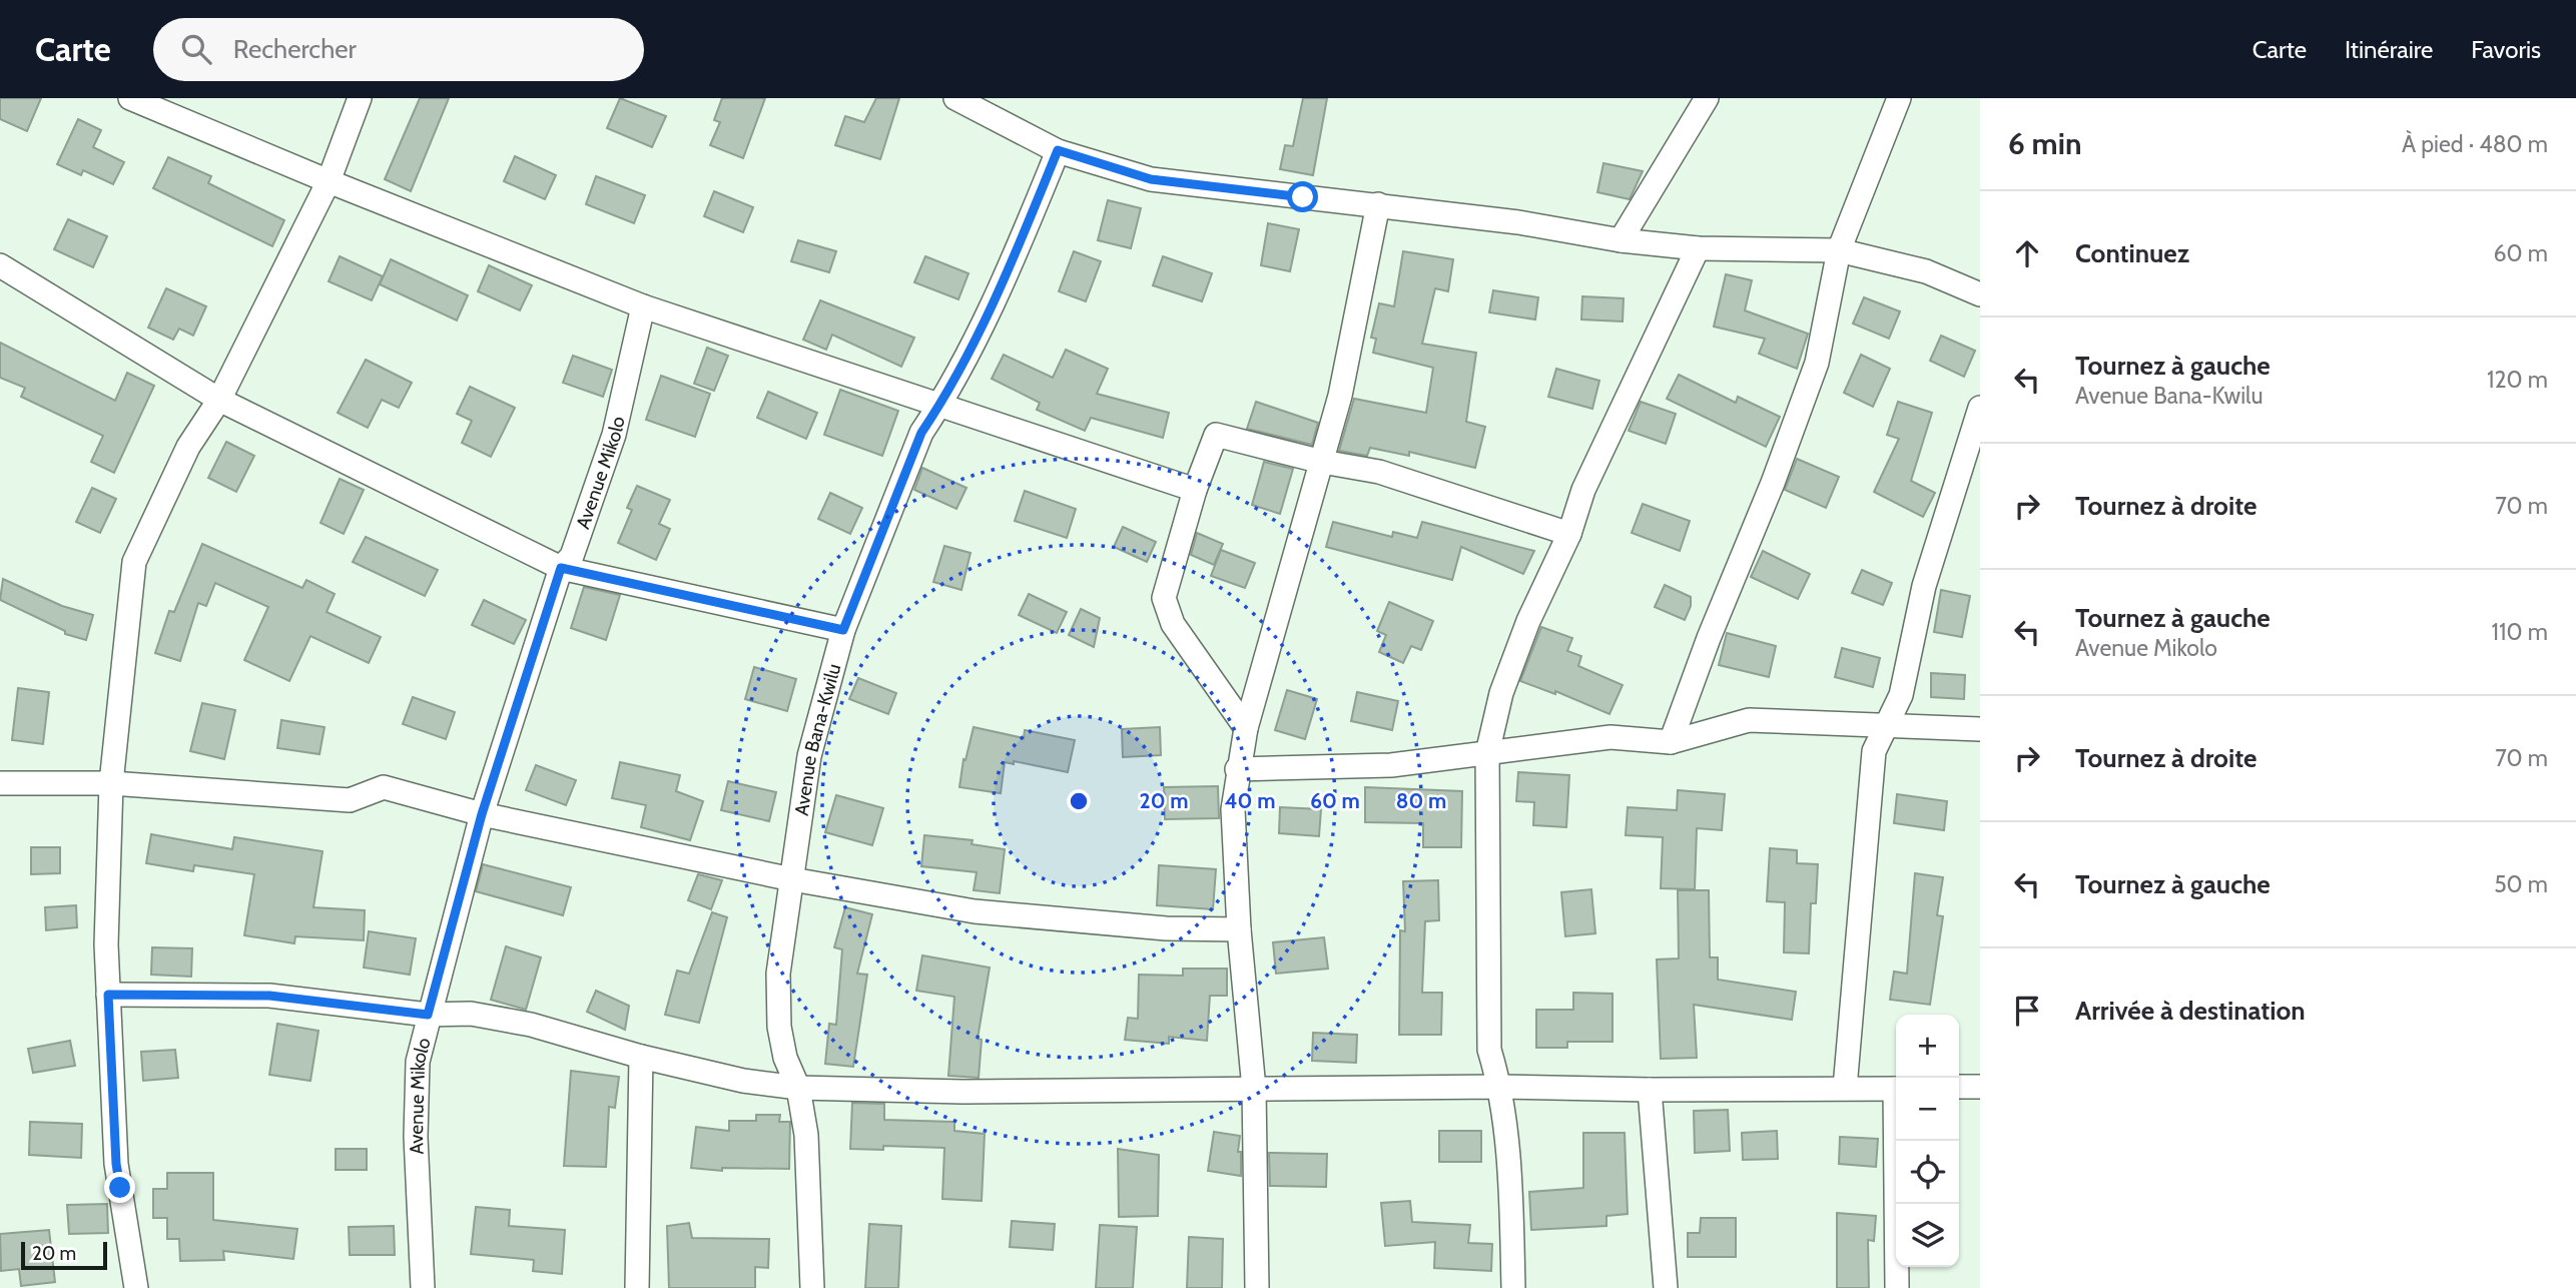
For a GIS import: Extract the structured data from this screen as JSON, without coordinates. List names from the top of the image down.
{
  "streets": {
    "street": ["Avenue Mikolo", "Avenue Bana-Kwilu"]
  },
  "scale_bar": "20 m",
  "page": {
    "header": "Carte",
    "search": "Rechercher",
    "nav": ["Carte", "Itinéraire", "Favoris"],
    "heading": ["6 min", "À pied · 480 m"],
    "list": [
      ["Continuez", "60 m"],
      ["Tournez à gauche", "Avenue Bana-Kwilu", "120 m"],
      ["Tournez à droite", "70 m"],
      ["Tournez à gauche", "Avenue Mikolo", "110 m"],
      ["Tournez à droite", "70 m"],
      ["Tournez à gauche", "50 m"],
      "Arrivée à destination"
    ],
    "map_buttons": ["+", "−"],
    "scale": "20 m"
  },
  "rings": [
    "20 m",
    "40 m",
    "60 m",
    "80 m"
  ]
}
